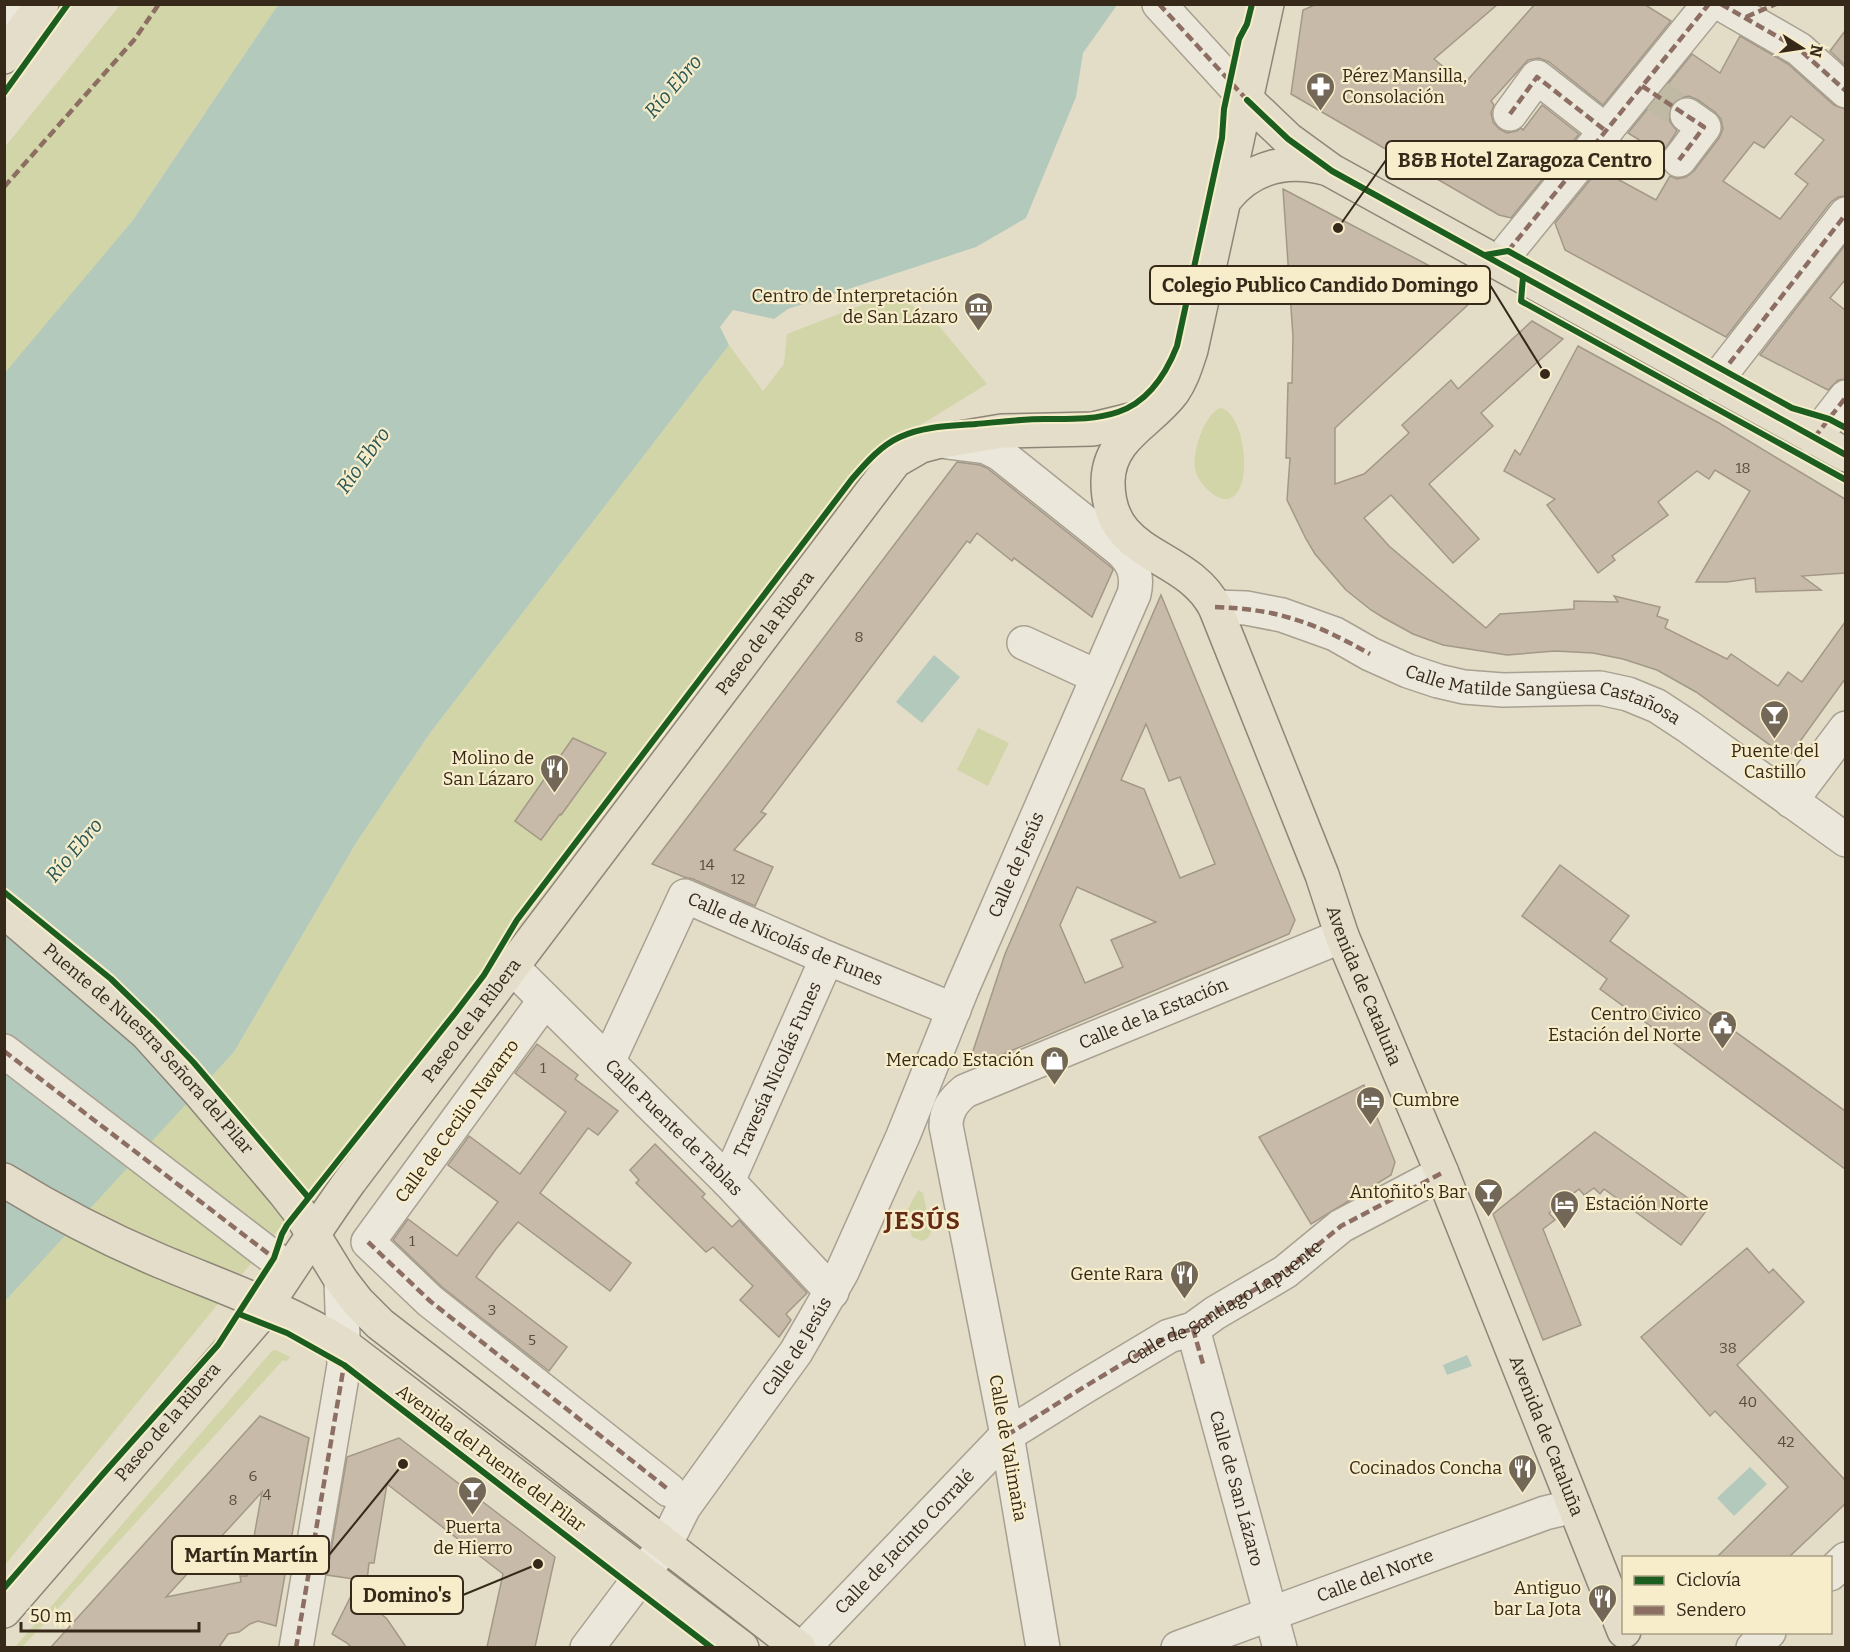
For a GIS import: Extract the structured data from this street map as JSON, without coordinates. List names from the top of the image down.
{
  "streets": {
    "main road": [
      "Paseo de la Ribera",
      "Avenida de Cataluña",
      "Puente de Nuestra Señora del Pilar",
      "Avenida del Puente del Pilar"
    ],
    "street": [
      "Calle Matilde Sangüesa Castañosa",
      "Calle de Jesús",
      "Calle de Nicolás de Funes",
      "Calle de la Estación",
      "Travesía Nicolás Funes",
      "Calle de Cecilio Navarro",
      "Calle Puente de Tablas",
      "Calle de Santiago Lapuente",
      "Calle de Valimaña",
      "Calle de San Lázaro",
      "Calle de Jacinto Corralé",
      "Calle del Norte"
    ]
  },
  "crossings": [
    ["Paseo de la Ribera", "Calle de Jesús"],
    ["Paseo de la Ribera", "Avenida de Cataluña"],
    ["Paseo de la Ribera", "Calle Puente de Tablas"],
    ["Paseo de la Ribera", "Avenida del Puente del Pilar"],
    ["Calle Matilde Sangüesa Castañosa", "Avenida de Cataluña"],
    ["Calle de Jesús", "Calle de Nicolás de Funes"],
    ["Calle de Jesús", "Calle Puente de Tablas"],
    ["Calle de Jesús", "Avenida del Puente del Pilar"],
    ["Calle de Nicolás de Funes", "Travesía Nicolás Funes"],
    ["Calle de Nicolás de Funes", "Calle Puente de Tablas"],
    ["Avenida de Cataluña", "Calle de la Estación"],
    ["Avenida de Cataluña", "Calle de Santiago Lapuente"],
    ["Avenida de Cataluña", "Calle del Norte"],
    ["Puente de Nuestra Señora del Pilar", "Avenida del Puente del Pilar"],
    ["Travesía Nicolás Funes", "Calle Puente de Tablas"],
    ["Calle de Cecilio Navarro", "Calle Puente de Tablas"],
    ["Calle de Santiago Lapuente", "Calle de Valimaña"],
    ["Calle de Santiago Lapuente", "Calle de San Lázaro"],
    ["Calle de Santiago Lapuente", "Calle de Jacinto Corralé"],
    ["Calle de Valimaña", "Calle de Jacinto Corralé"],
    ["Avenida del Puente del Pilar", "Calle de Jacinto Corralé"],
    ["Calle de San Lázaro", "Calle del Norte"]
  ],
  "districts": ["JESÚS"],
  "water": ["Río Ebro"],
  "places": {
    "pharmacy": ["Pérez Mansilla, Consolación"],
    "other": [
      "B&B Hotel Zaragoza Centro",
      "Colegio Publico Candido Domingo",
      "Martín Martín",
      "Domino's"
    ],
    "museum": ["Centro de Interpretación de San Lázaro"],
    "bar": ["Puente del Castillo", "Antoñito's Bar", "Puerta de Hierro"],
    "restaurant": [
      "Molino de San Lázaro",
      "Gente Rara",
      "Cocinados Concha",
      "Antiguo bar La Jota"
    ],
    "public building": ["Centro Civico Estación del Norte"],
    "shop": ["Mercado Estación"],
    "hotel": ["Cumbre", "Estación Norte"]
  },
  "house_numbers": [
    "18",
    "8",
    "14",
    "12",
    "1",
    "1",
    "3",
    "5",
    "38",
    "40",
    "42",
    "6",
    "4",
    "8"
  ],
  "legend": ["Ciclovía", "Sendero"],
  "scale_bar": "50 m",
  "north": "right"
}
